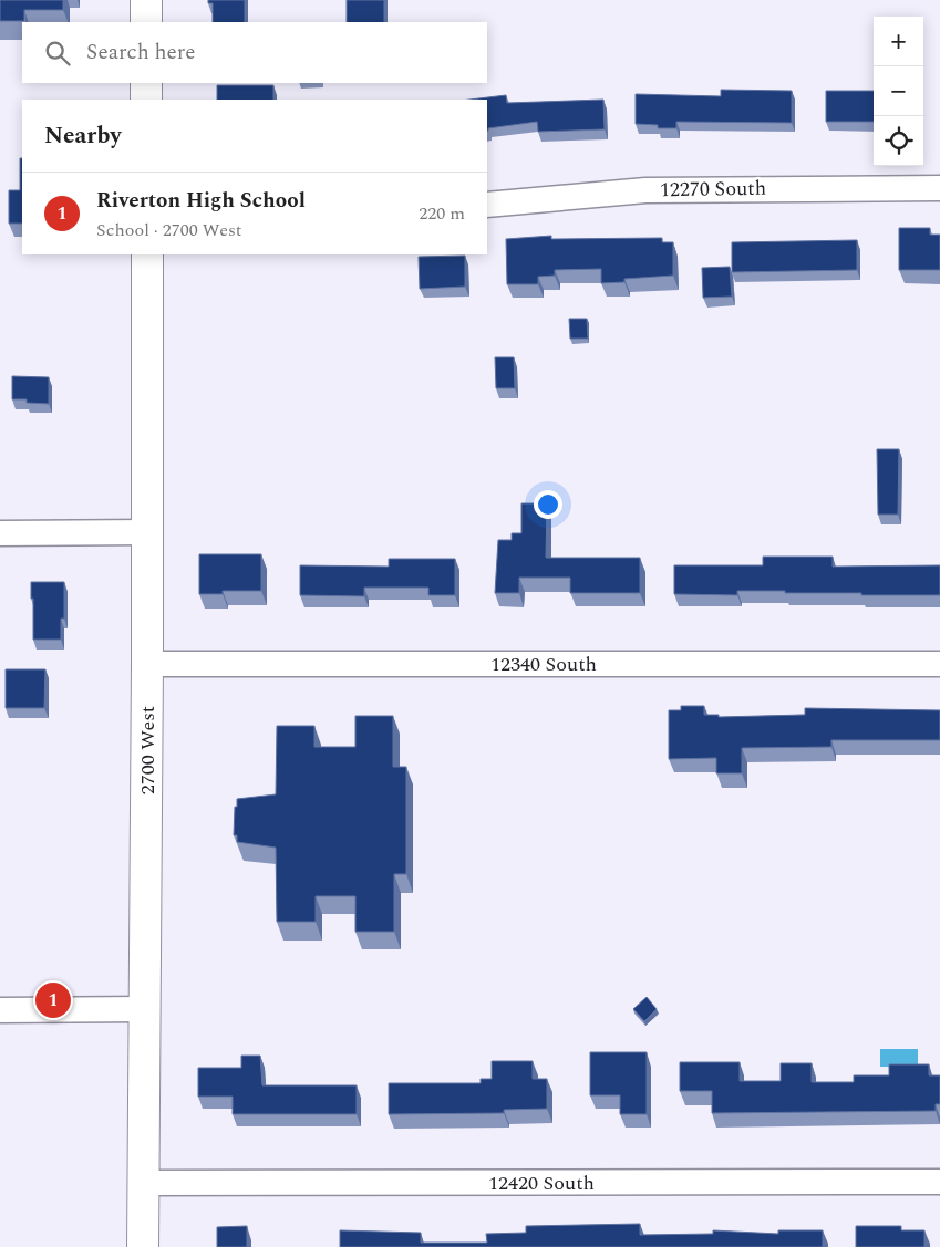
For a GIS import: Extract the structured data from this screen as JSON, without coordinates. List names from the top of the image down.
{
  "streets": {
    "main road": ["2700 West"],
    "street": ["12270 South", "12340 South", "12420 South"]
  },
  "crossings": [
    ["12340 South", "2700 West"],
    ["2700 West", "12420 South"]
  ],
  "page": {
    "map_buttons": ["+", "−"],
    "search": "Search here",
    "heading": "Nearby",
    "list": [
      {
        "mark": "1",
        "name": "Riverton High School",
        "note": "School · 2700 West",
        "value": "220 m"
      }
    ],
    "pins": "1"
  }
}
